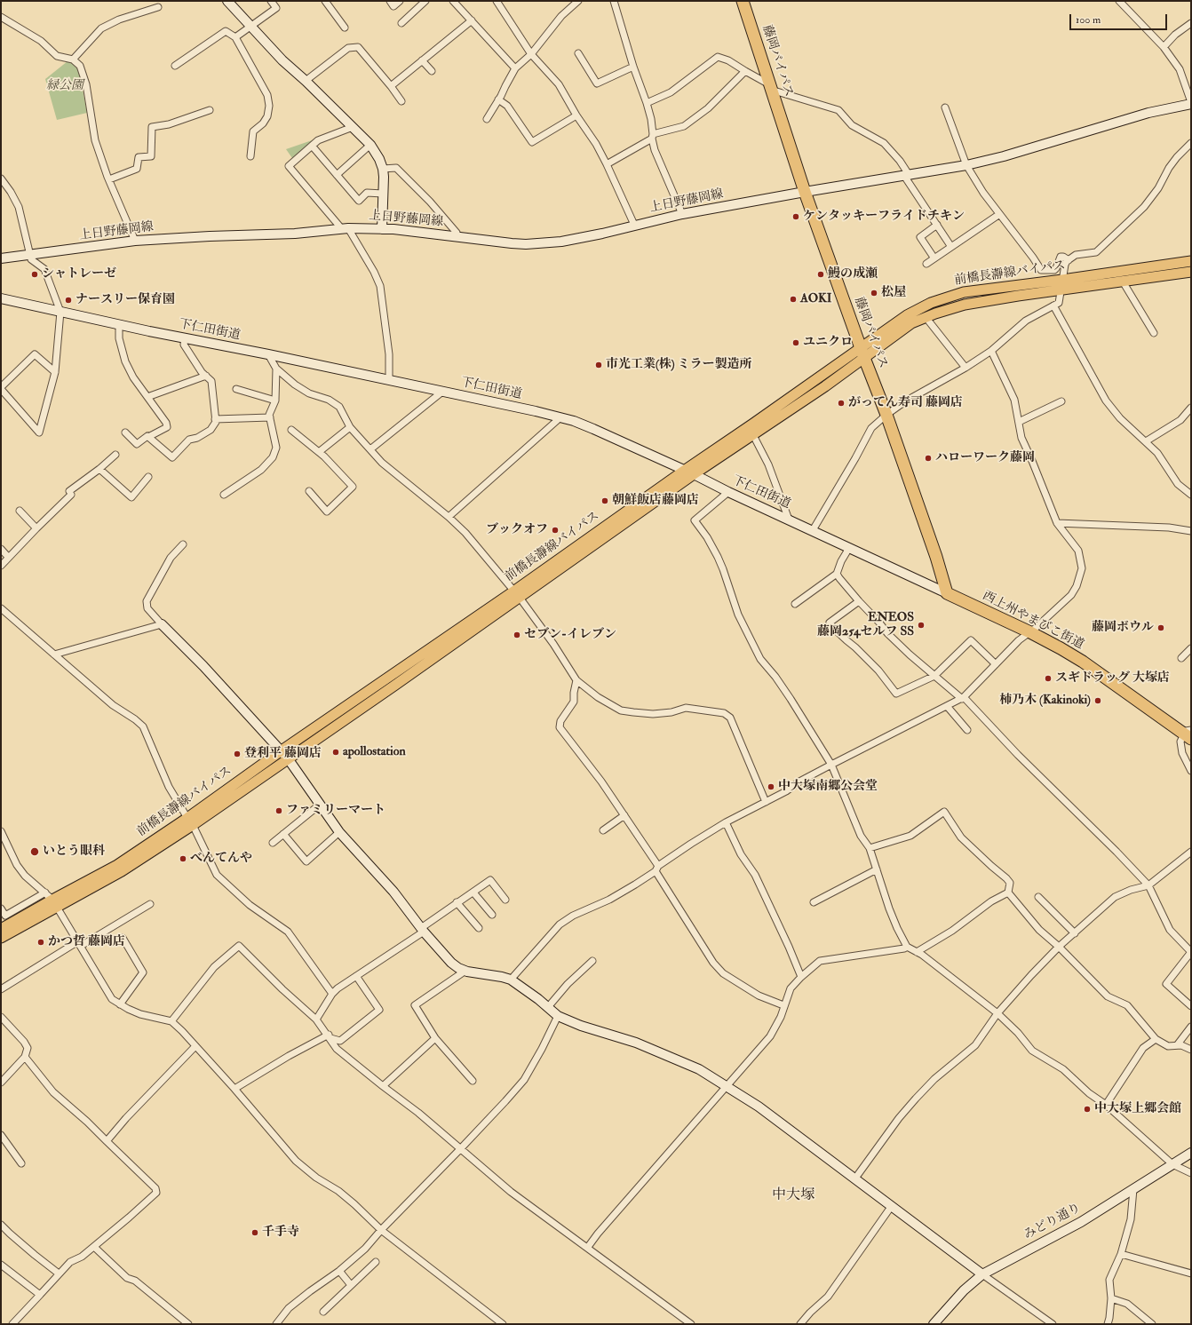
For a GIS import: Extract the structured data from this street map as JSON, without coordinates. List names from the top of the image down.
{
  "streets": {
    "highway": ["藤岡バイパス", "西上州やまびこ街道"],
    "main road": ["前橋長瀞線バイパス"],
    "street": ["上日野藤岡線", "下仁田街道", "みどり通り"]
  },
  "crossings": [
    ["藤岡バイパス", "上日野藤岡線"],
    ["藤岡バイパス", "前橋長瀞線バイパス"],
    ["藤岡バイパス", "下仁田街道"],
    ["藤岡バイパス", "西上州やまびこ街道"],
    ["前橋長瀞線バイパス", "下仁田街道"],
    ["下仁田街道", "西上州やまびこ街道"]
  ],
  "districts": ["中大塚"],
  "parks": ["緑公園"],
  "places": [
    "ケンタッキーフライドチキン",
    "シャトレーゼ",
    "鰻の成瀬",
    "松屋",
    "AOKI",
    "ナースリー保育園",
    "ユニクロ",
    "市光工業(株) ミラー製造所",
    "がってん寿司 藤岡店",
    "ハローワーク藤岡",
    "朝鮮飯店藤岡店",
    "ブックオフ",
    "ENEOS 藤岡254セルフ SS",
    "藤岡ボウル",
    "セブン-イレブン",
    "スギドラッグ 大塚店",
    "柿乃木 (Kakinoki)",
    "apollostation",
    "登利平 藤岡店",
    "中大塚南郷公会堂",
    "ファミリーマート",
    "いとう眼科",
    "べんてんや",
    "かつ哲 藤岡店",
    "中大塚上郷会館",
    "千手寺"
  ],
  "scale_bar": "100 m"
}
